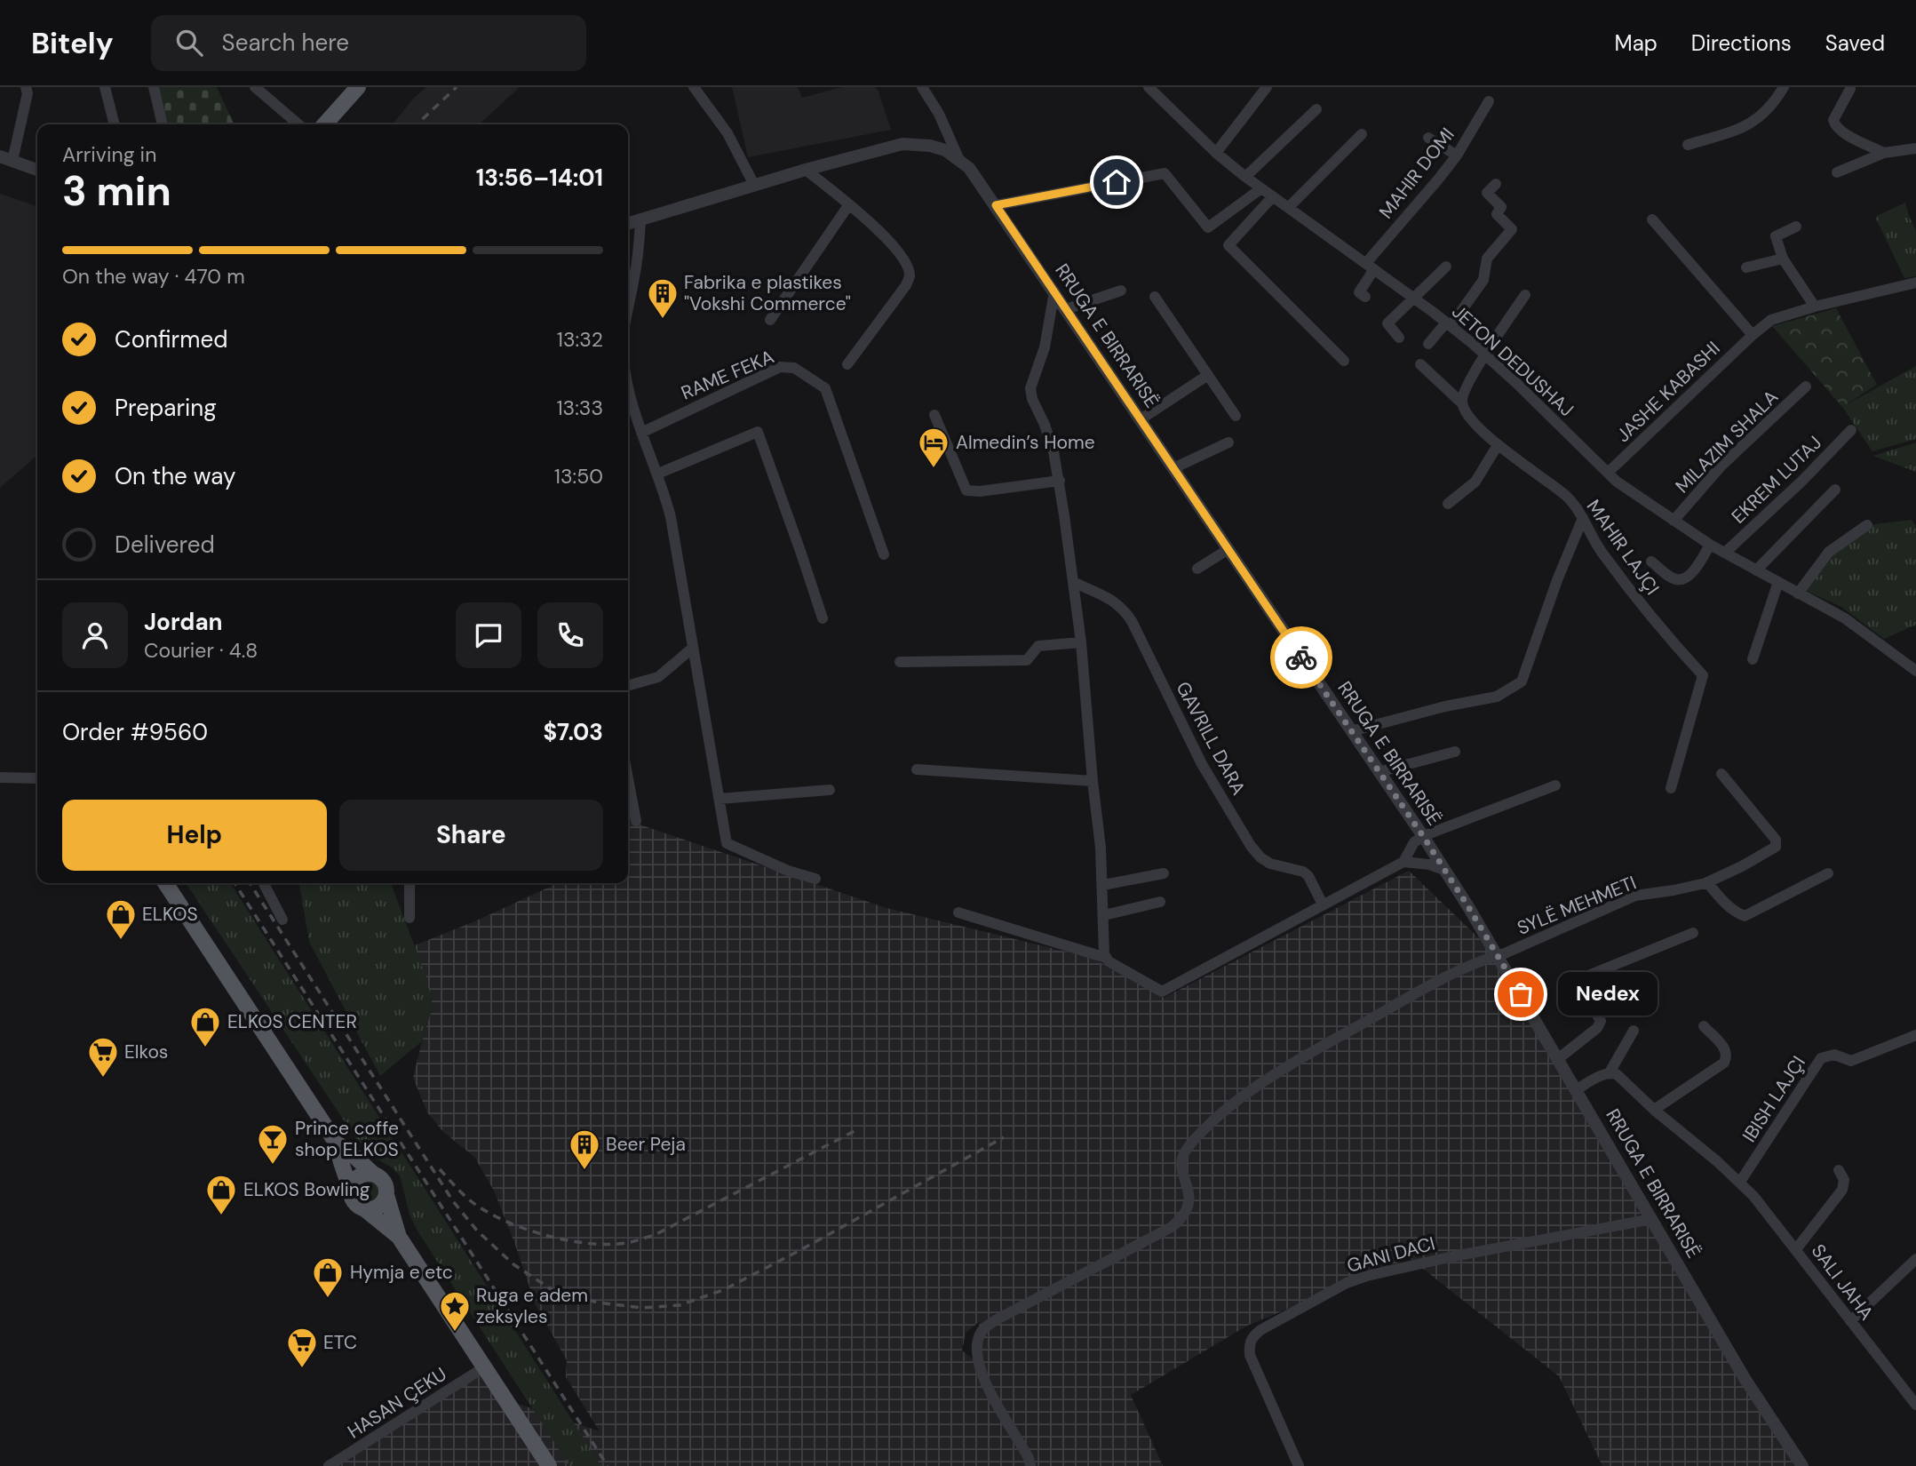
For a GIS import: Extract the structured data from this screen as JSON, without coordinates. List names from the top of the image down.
{
  "streets": {
    "street": [
      "MAHIR DOMI",
      "RRUGA E BIRRARISË",
      "JETON DEDUSHAJ",
      "RAME FEKA",
      "JASHE KABASHI",
      "MILAZIM SHALA",
      "EKREM LUTAJ",
      "MAHIR LAJÇI",
      "GAVRILL DARA",
      "SYLË MEHMETI",
      "IBISH LAJÇI",
      "GANI DACI",
      "SALI JAHA",
      "HASAN ÇEKU"
    ]
  },
  "crossings": [
    ["MAHIR DOMI", "JETON DEDUSHAJ"],
    ["RRUGA E BIRRARISË", "SYLË MEHMETI"],
    ["RRUGA E BIRRARISË", "GANI DACI"],
    ["JETON DEDUSHAJ", "JASHE KABASHI"],
    ["JETON DEDUSHAJ", "MILAZIM SHALA"],
    ["JETON DEDUSHAJ", "EKREM LUTAJ"],
    ["IBISH LAJÇI", "SALI JAHA"]
  ],
  "places": {
    "building": ["Fabrika e plastikes \"Vokshi Commerce\"", "Beer Peja"],
    "hotel": ["Almedin’s Home"],
    "shop": [
      "ELKOS",
      "ELKOS CENTER",
      "ELKOS Bowling",
      "Hymja e etc"
    ],
    "other": ["Nedex"],
    "supermarket": ["Elkos", "ETC"],
    "bar": ["Prince coffe shop ELKOS"],
    "place": ["Ruga e adem zeksyles"]
  },
  "page": {
    "header": "Bitely",
    "search": "Search here",
    "nav": ["Map", "Directions", "Saved"],
    "heading": ["3 min", "Arriving in", "13:56–14:01"],
    "panel": [
      "Jordan",
      "Courier · 4.8",
      "Order #9560",
      "$7.03"
    ],
    "bar": "On the way · 470 m",
    "list": [
      ["Confirmed", "13:32"],
      ["Preparing", "13:33"],
      ["On the way", "13:50"],
      "Delivered"
    ],
    "buttons": ["Help", "Share"],
    "bubble": "Nedex"
  }
}
